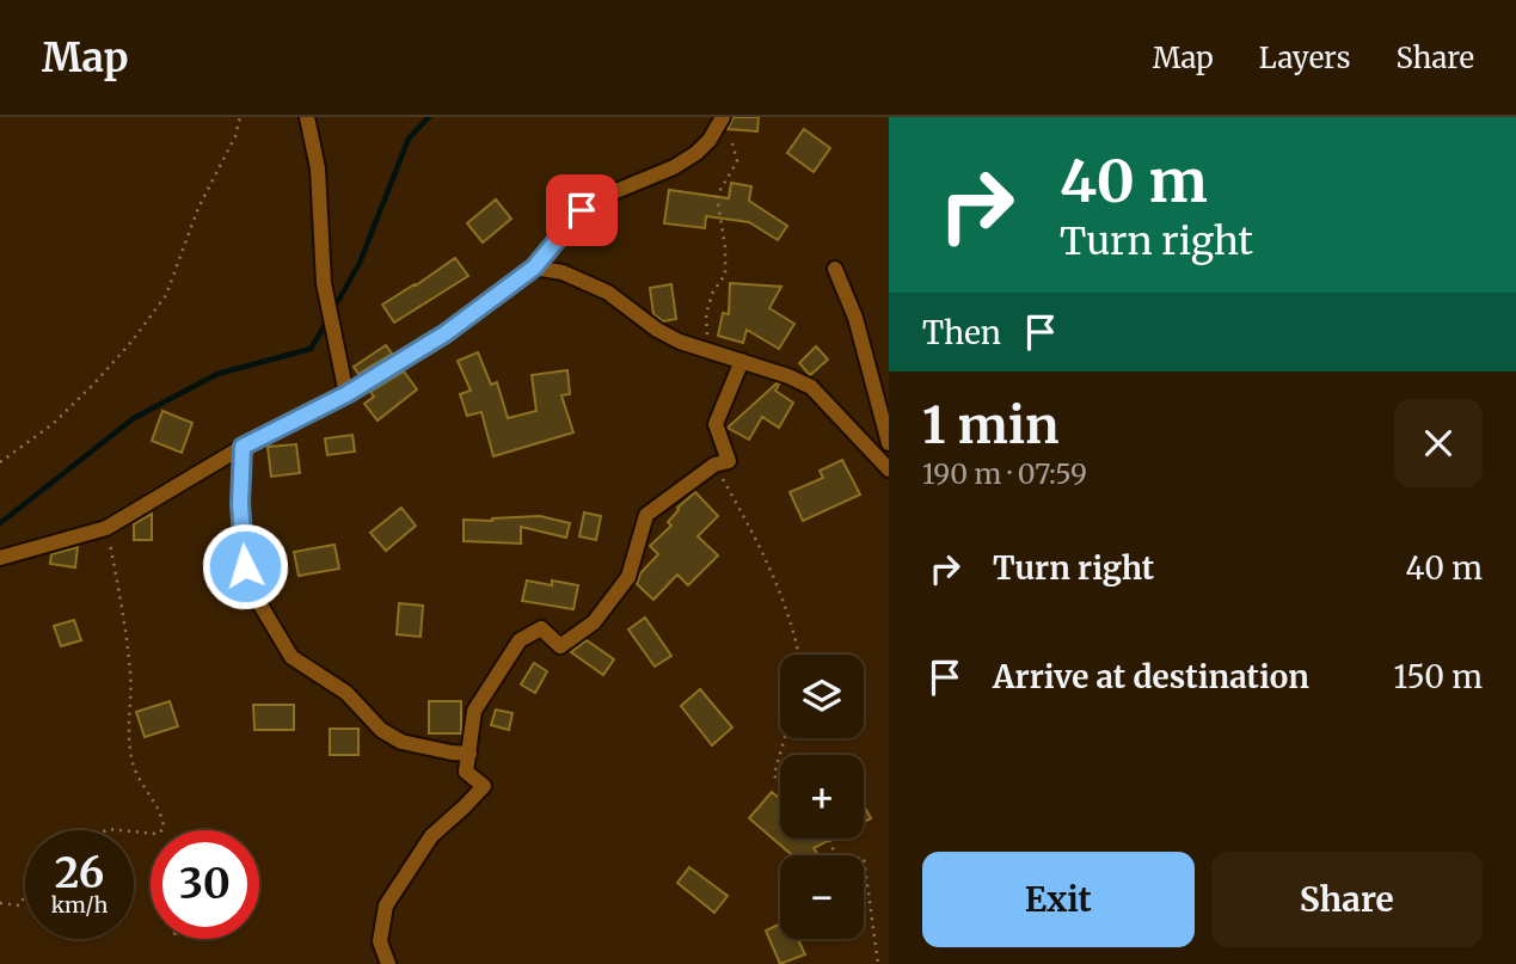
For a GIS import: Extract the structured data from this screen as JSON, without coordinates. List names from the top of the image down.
{
  "page": {
    "header": "Map",
    "nav": ["Map", "Layers", "Share"],
    "turn": ["40 m", "Turn right"],
    "then": "Then",
    "heading": ["1 min", "190 m · 07:59"],
    "list": [
      {
        "name": "Turn right",
        "value": "40 m"
      },
      {
        "name": "Arrive at destination",
        "value": "150 m"
      }
    ],
    "map_buttons": ["+", "−"],
    "speed": "26 km/h",
    "limit": "30",
    "buttons": ["Exit", "Share"]
  }
}
